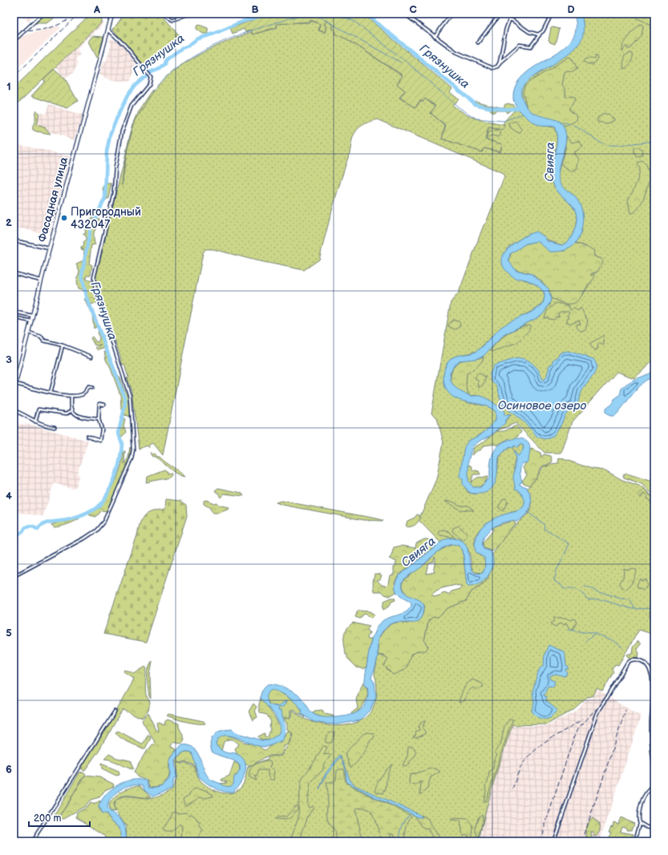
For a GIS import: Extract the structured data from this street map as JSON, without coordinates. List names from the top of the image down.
{
  "streets": {
    "main road": ["Фасадная улица"]
  },
  "water": ["Грязнушка", "Свияга", "Осиновое озеро"],
  "places": ["Пригородный 432047"],
  "scale_bar": "200 m",
  "grid": {
    "columns": [
      "A",
      "B",
      "C",
      "D"
    ],
    "rows": [
      "1",
      "2",
      "3",
      "4",
      "5",
      "6"
    ]
  }
}
